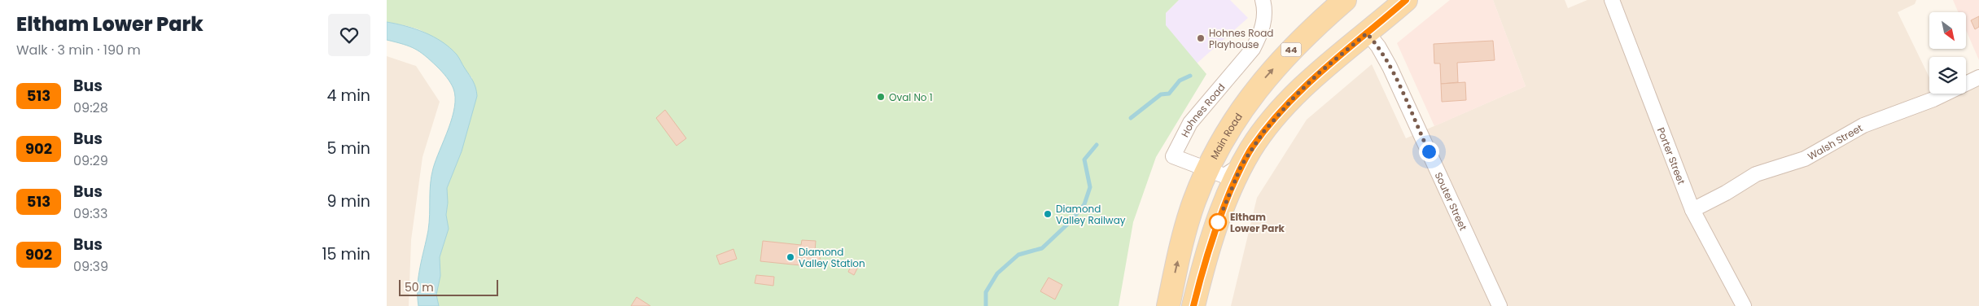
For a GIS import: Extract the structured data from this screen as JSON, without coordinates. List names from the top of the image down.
{
  "streets": {
    "main road": ["44", "Main Road"],
    "street": [
      "Hohnes Road",
      "Walsh Street",
      "Porter Street",
      "Souter Street"
    ]
  },
  "crossings": [
    ["Hohnes Road", "Main Road"],
    ["Walsh Street", "Porter Street"]
  ],
  "places": [
    "Hohnes Road Playhouse",
    "Oval No 1",
    "Diamond Valley Railway",
    "Eltham Lower Park",
    "Diamond Valley Station"
  ],
  "lines": ["bus line 513"],
  "scale_bar": "50 m",
  "north": "bottom right",
  "page": {
    "heading": ["Eltham Lower Park", "Walk · 3 min · 190 m"],
    "list": [
      {
        "mark": "513",
        "name": "Bus",
        "note": "09:28",
        "value": "4 min"
      },
      {
        "mark": "902",
        "name": "Bus",
        "note": "09:29",
        "value": "5 min"
      },
      {
        "mark": "513",
        "name": "Bus",
        "note": "09:33",
        "value": "9 min"
      },
      {
        "mark": "902",
        "name": "Bus",
        "note": "09:39",
        "value": "15 min"
      }
    ],
    "scale": "50 m"
  }
}
